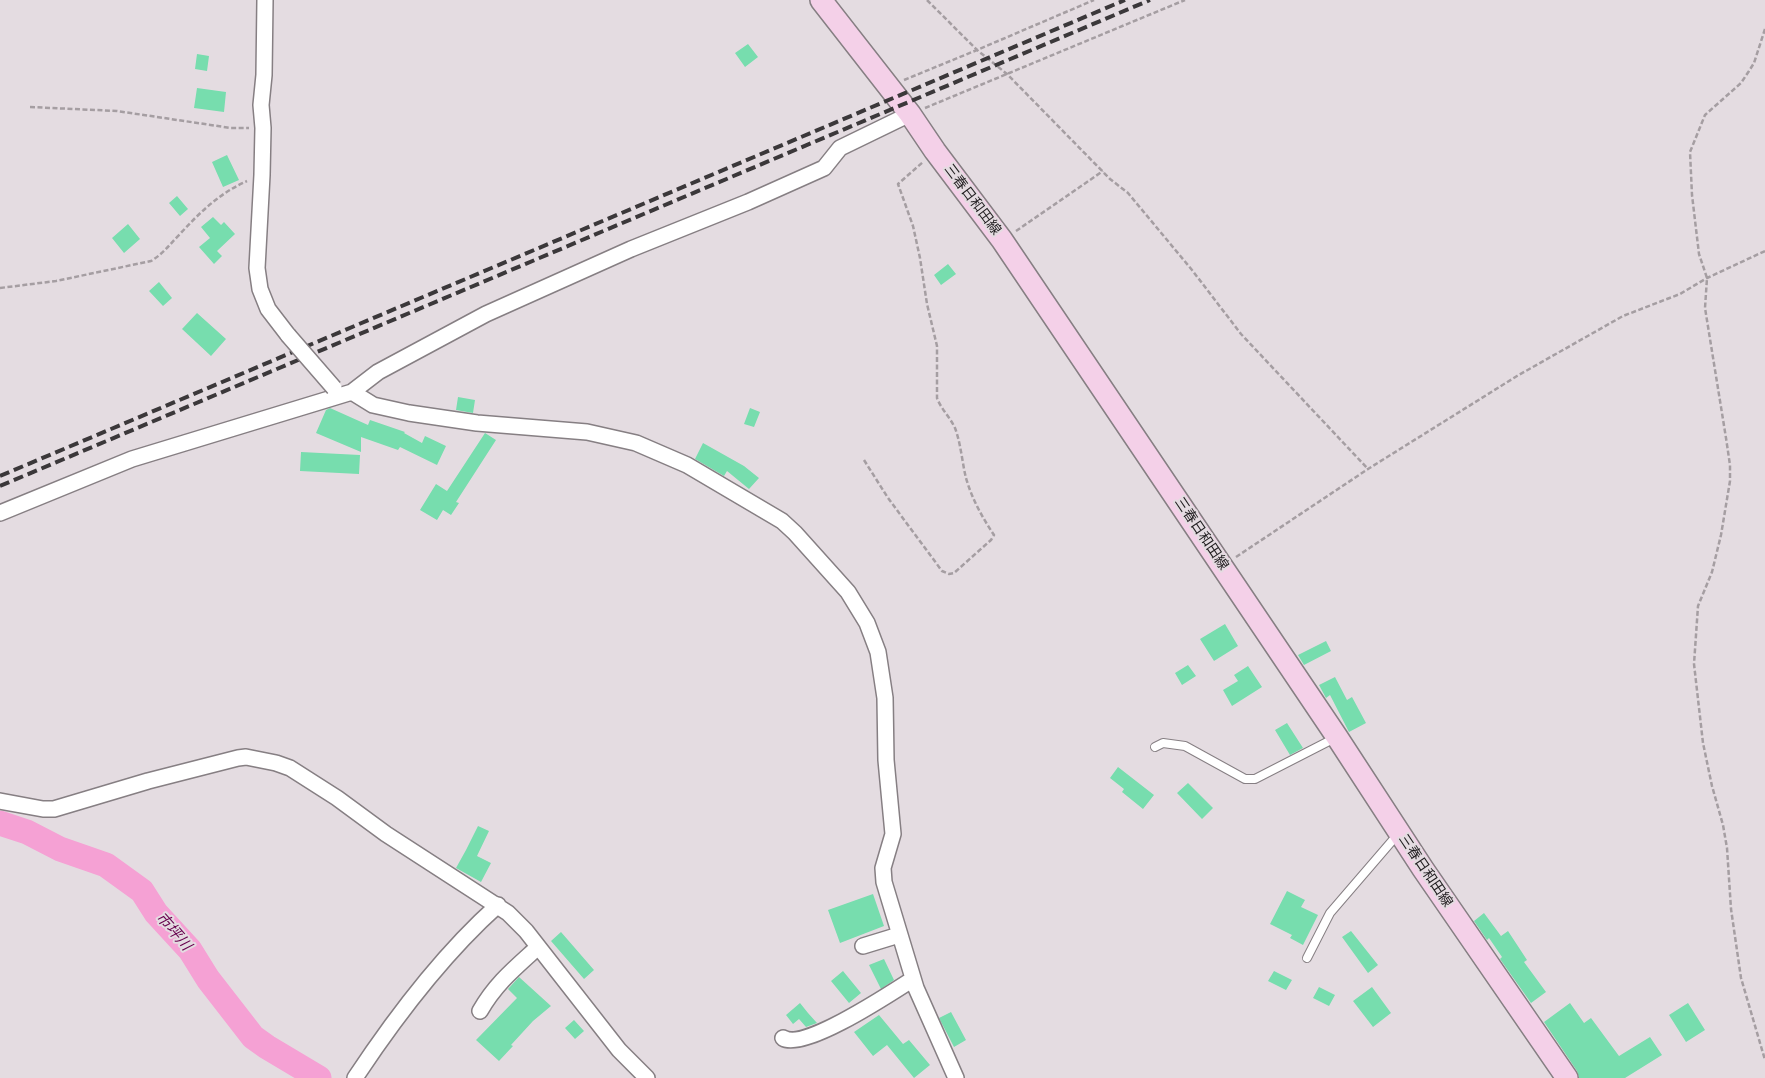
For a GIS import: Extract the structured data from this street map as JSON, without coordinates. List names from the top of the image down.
{
  "streets": {
    "main road": ["三春日和田線"]
  },
  "water": ["市坪川"]
}
